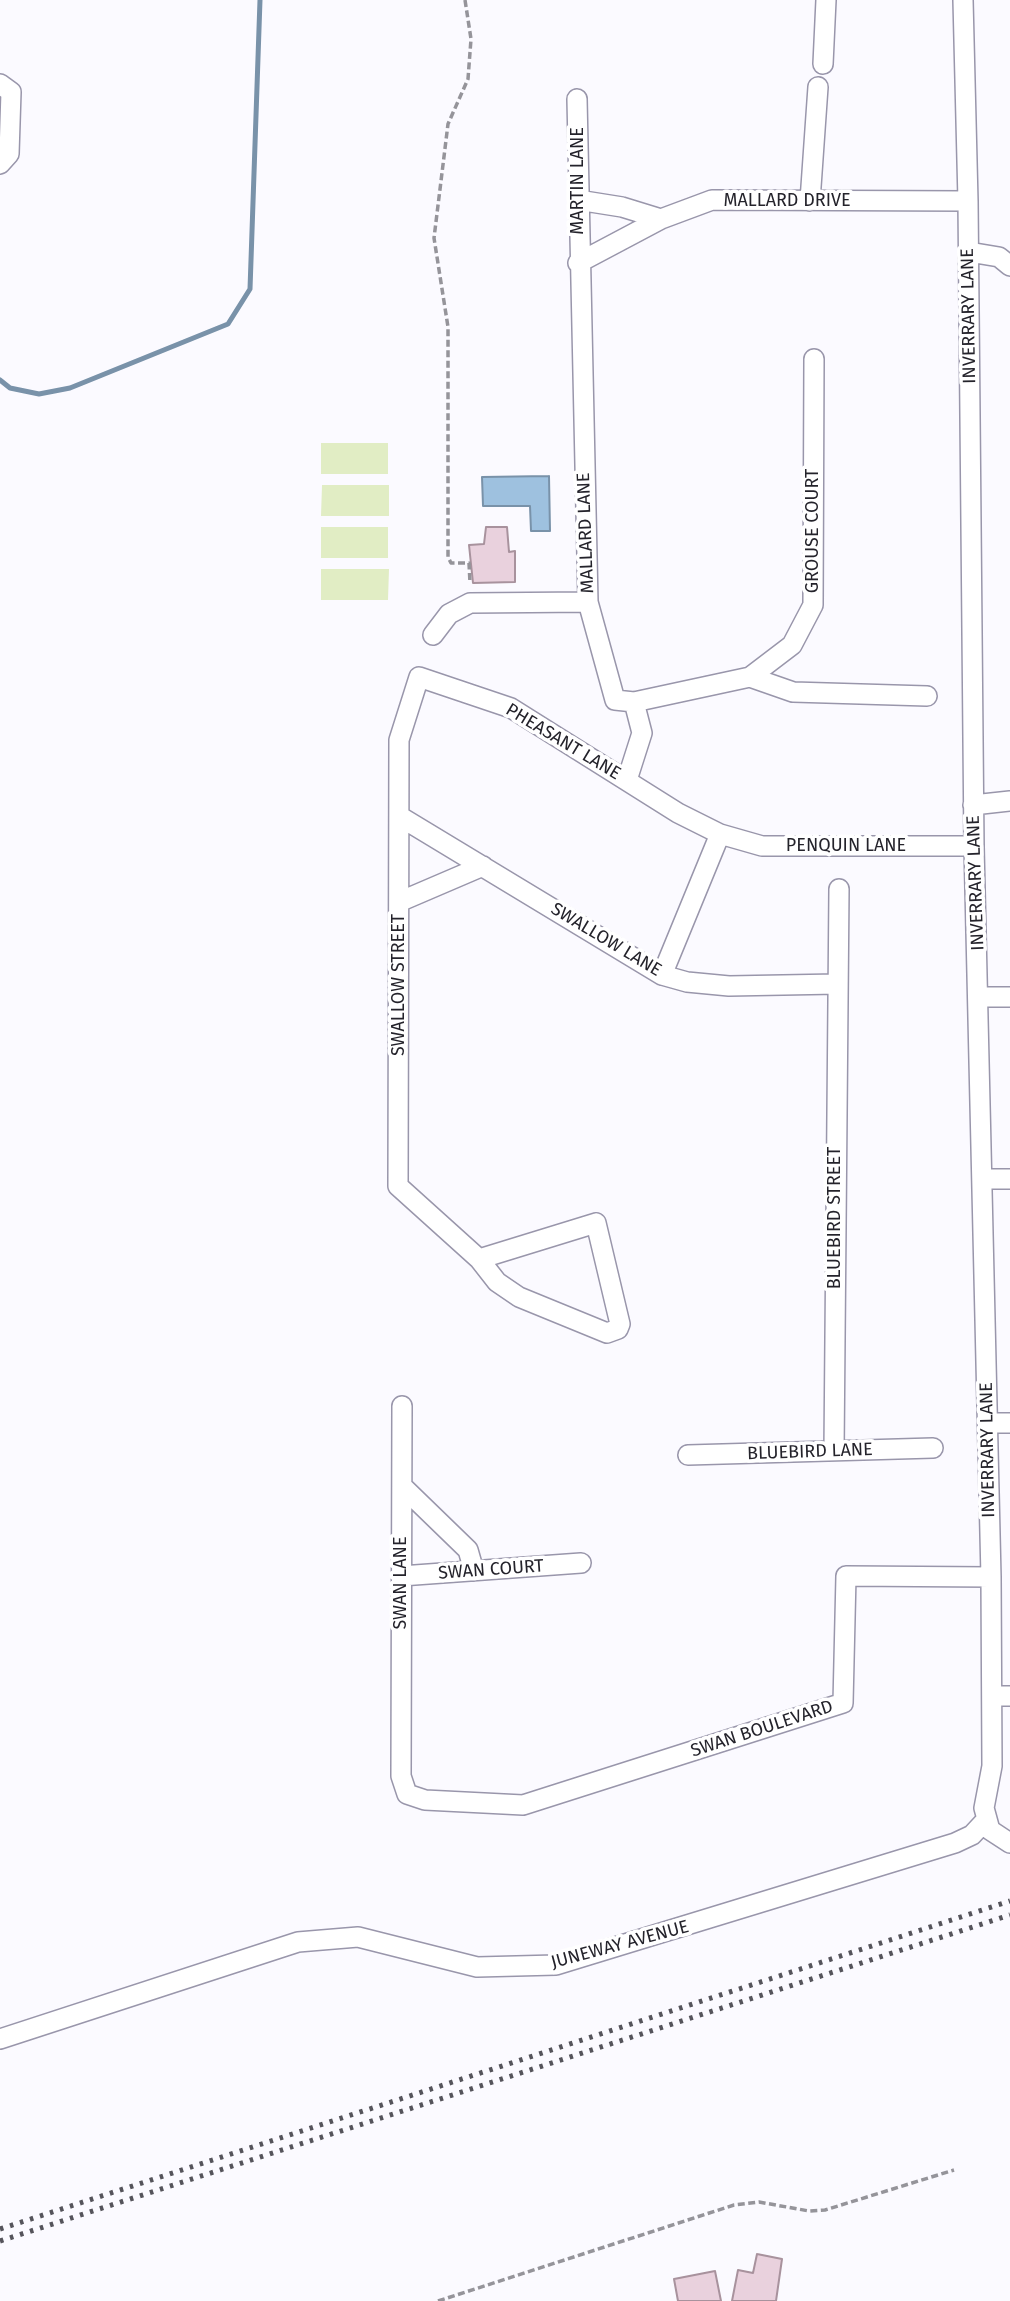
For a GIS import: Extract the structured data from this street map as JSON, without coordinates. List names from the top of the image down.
{
  "streets": {
    "street": [
      "MARTIN LANE",
      "MALLARD DRIVE",
      "INVERRARY LANE",
      "GROUSE COURT",
      "MALLARD LANE",
      "PHEASANT LANE",
      "PENQUIN LANE",
      "SWALLOW LANE",
      "SWALLOW STREET",
      "BLUEBIRD STREET",
      "BLUEBIRD LANE",
      "SWAN COURT",
      "SWAN LANE",
      "SWAN BOULEVARD",
      "JUNEWAY AVENUE"
    ]
  },
  "crossings": [
    ["MARTIN LANE", "MALLARD DRIVE"],
    ["MARTIN LANE", "MALLARD LANE"],
    ["MALLARD DRIVE", "INVERRARY LANE"],
    ["MALLARD DRIVE", "MALLARD LANE"],
    ["INVERRARY LANE", "PENQUIN LANE"],
    ["INVERRARY LANE", "SWAN BOULEVARD"],
    ["INVERRARY LANE", "JUNEWAY AVENUE"],
    ["PHEASANT LANE", "PENQUIN LANE"],
    ["PHEASANT LANE", "SWALLOW STREET"],
    ["SWALLOW LANE", "SWALLOW STREET"],
    ["SWALLOW LANE", "BLUEBIRD STREET"],
    ["BLUEBIRD STREET", "BLUEBIRD LANE"],
    ["SWAN COURT", "SWAN LANE"],
    ["SWAN LANE", "SWAN BOULEVARD"]
  ]
}
